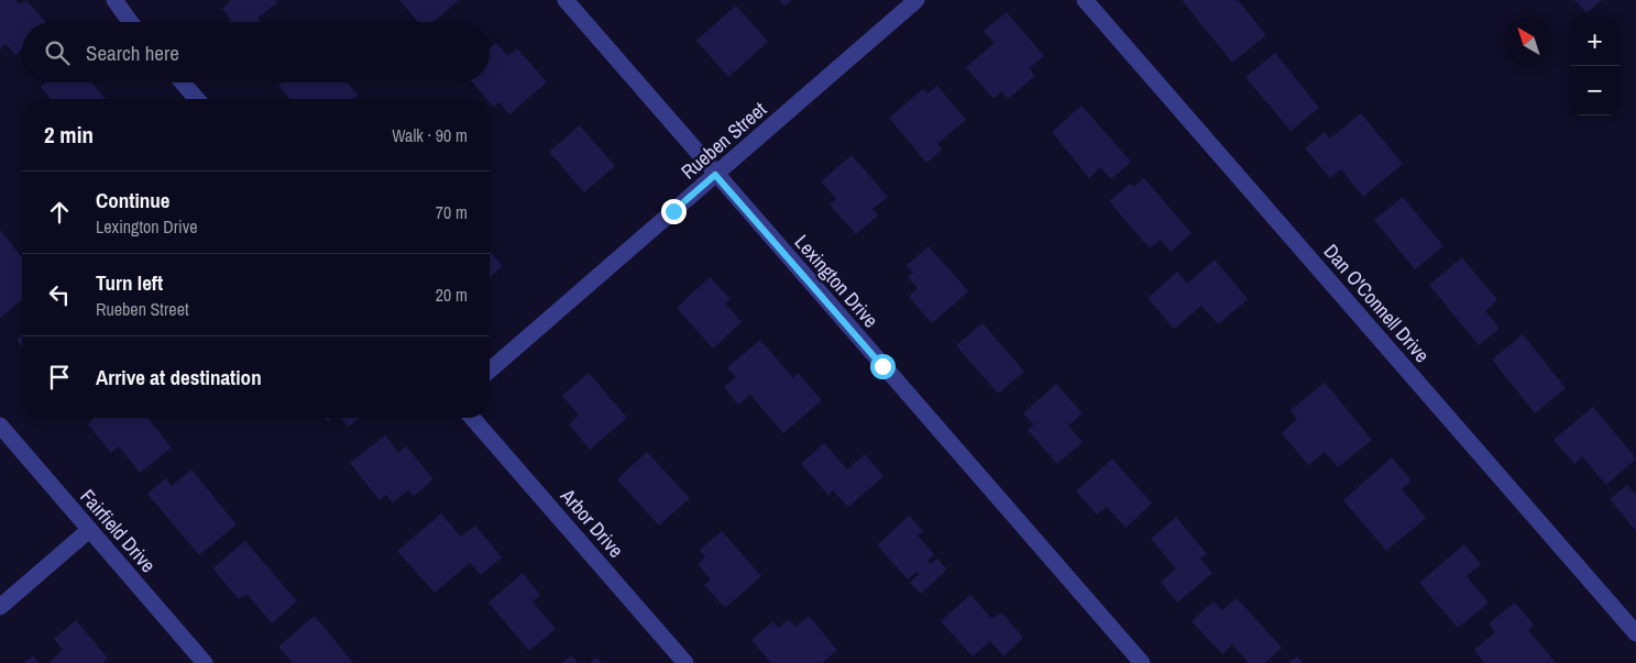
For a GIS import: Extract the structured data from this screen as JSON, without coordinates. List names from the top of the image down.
{
  "streets": {
    "street": [
      "Rueben Street",
      "Lexington Drive",
      "Dan O'Connell Drive",
      "Arbor Drive",
      "Fairfield Drive"
    ]
  },
  "crossings": [
    ["Rueben Street", "Lexington Drive"]
  ],
  "north": "top left",
  "page": {
    "map_buttons": ["+", "−"],
    "search": "Search here",
    "heading": ["2 min", "Walk · 90 m"],
    "list": [
      ["Continue", "Lexington Drive", "70 m"],
      ["Turn left", "Rueben Street", "20 m"],
      "Arrive at destination"
    ]
  }
}
